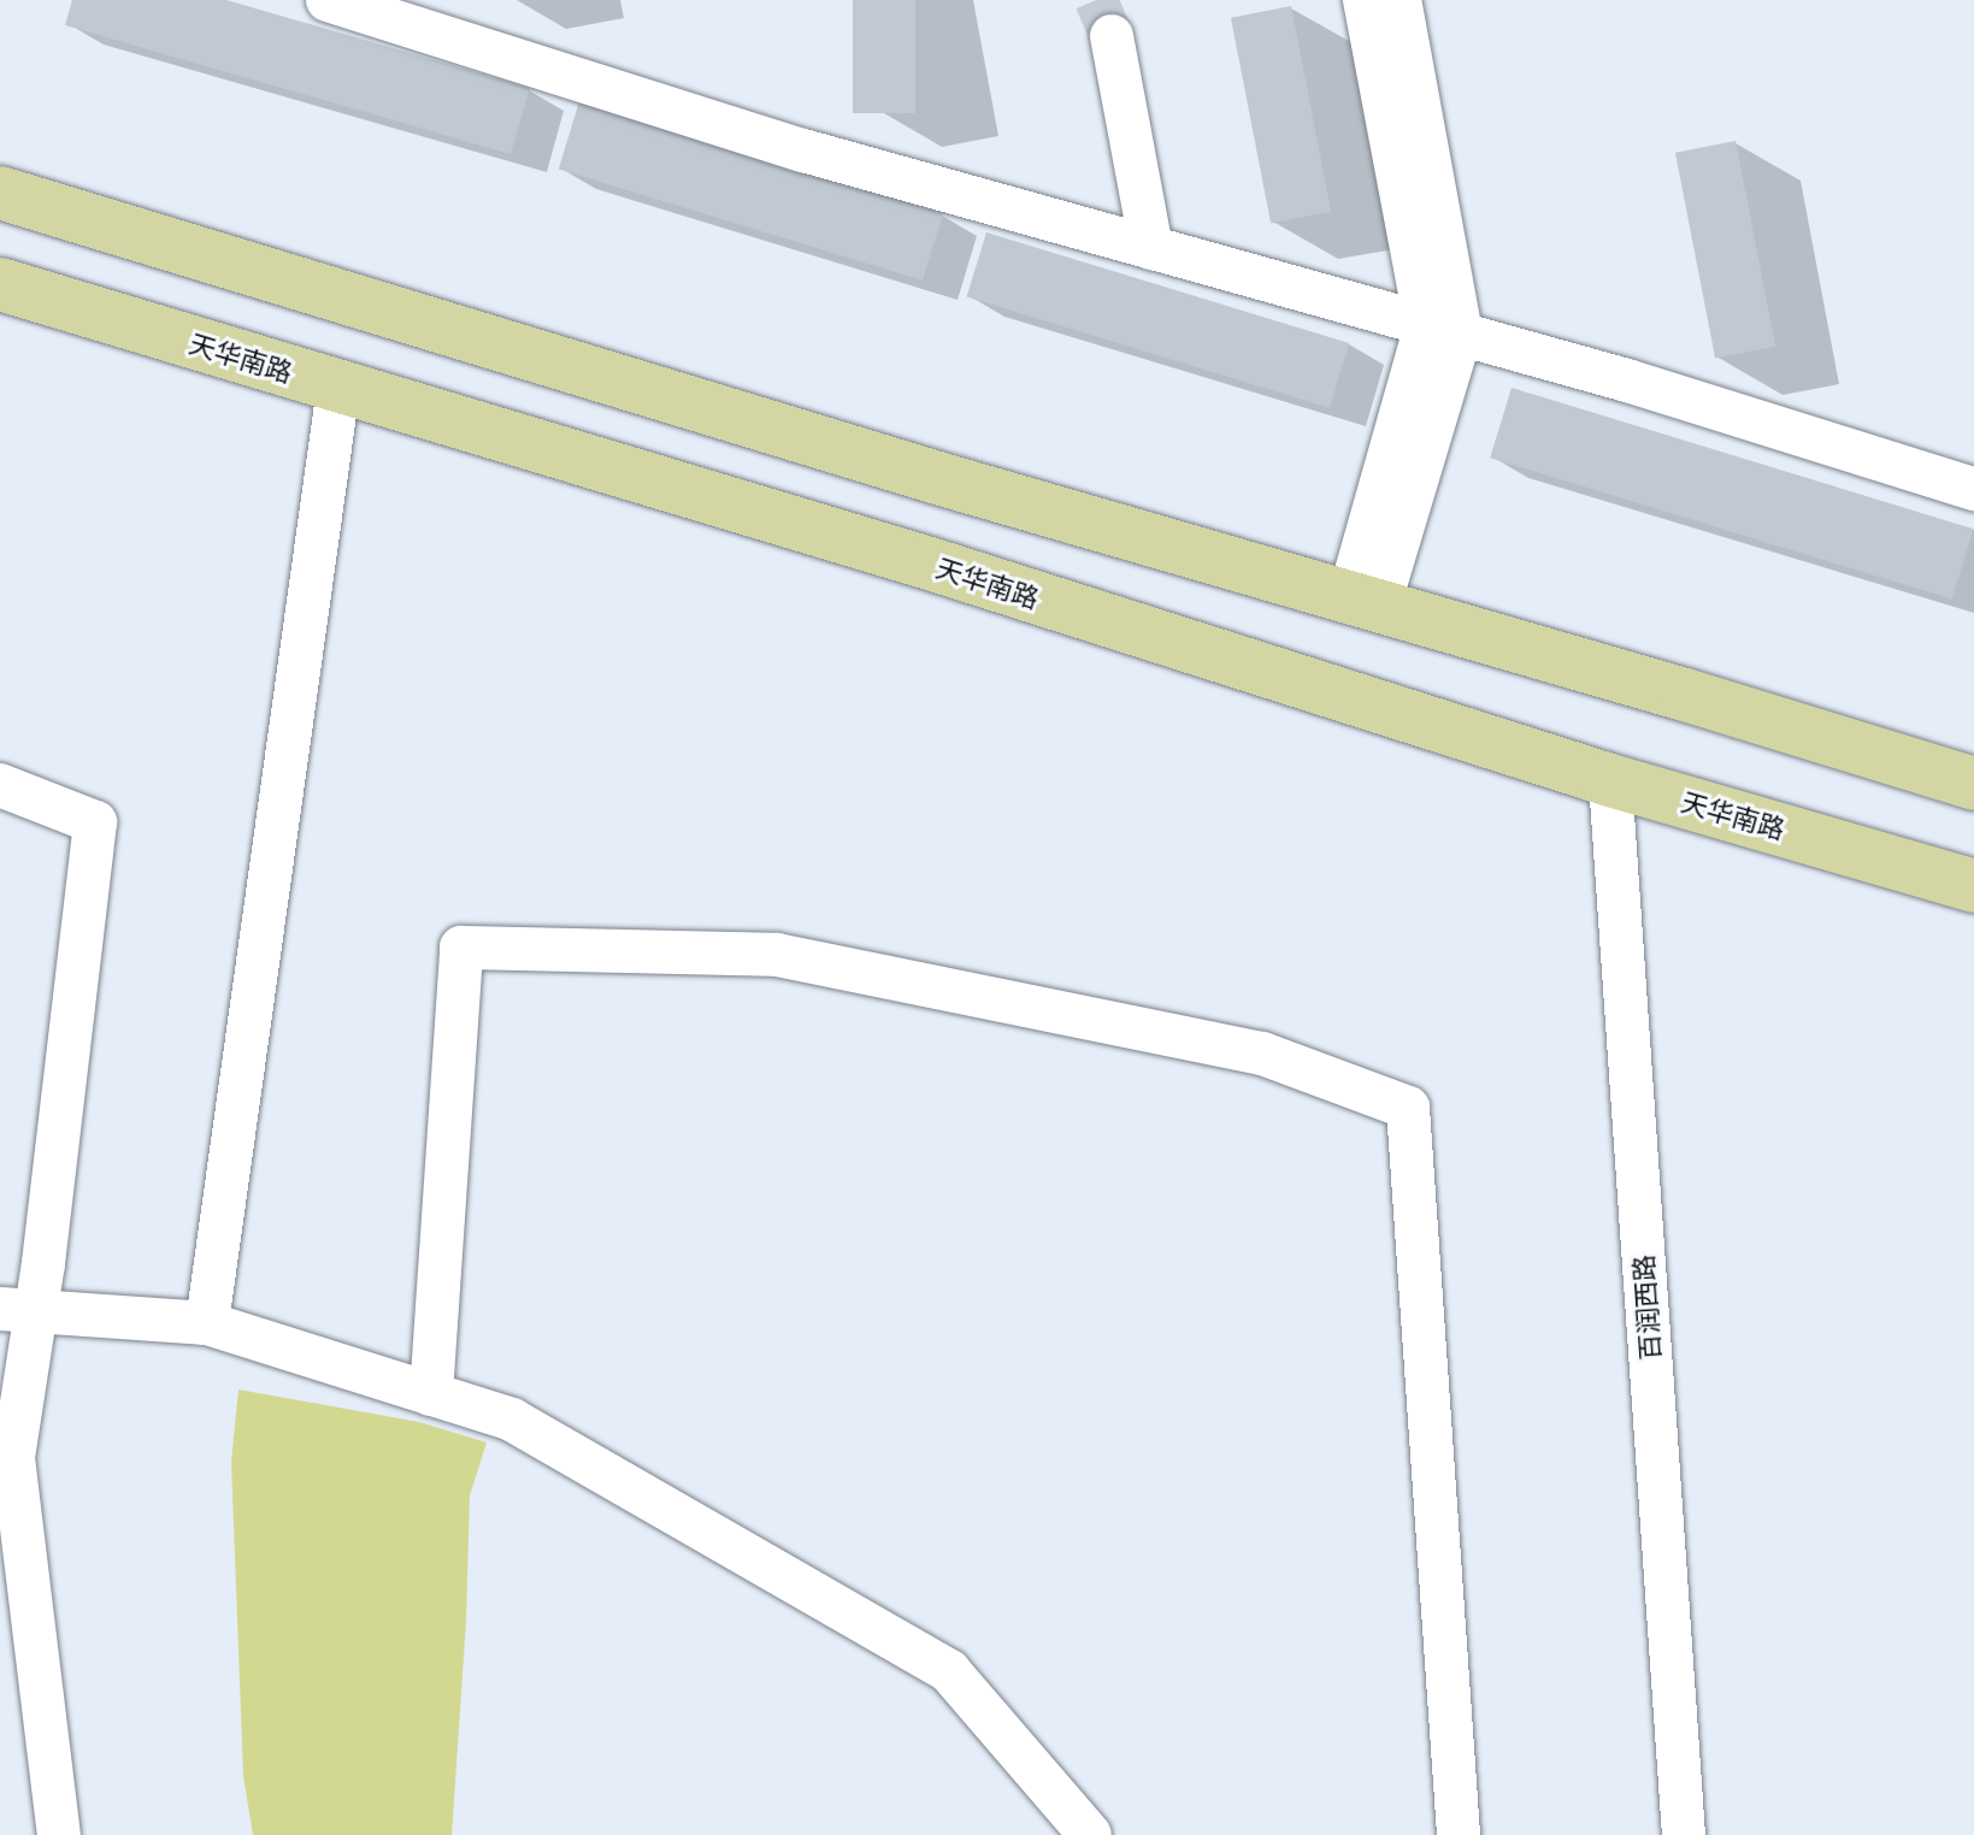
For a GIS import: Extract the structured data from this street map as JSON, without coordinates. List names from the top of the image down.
{
  "streets": {
    "main road": ["天华南路"],
    "street": ["百润西路"]
  },
  "crossings": [
    ["天华南路", "百润西路"]
  ]
}
